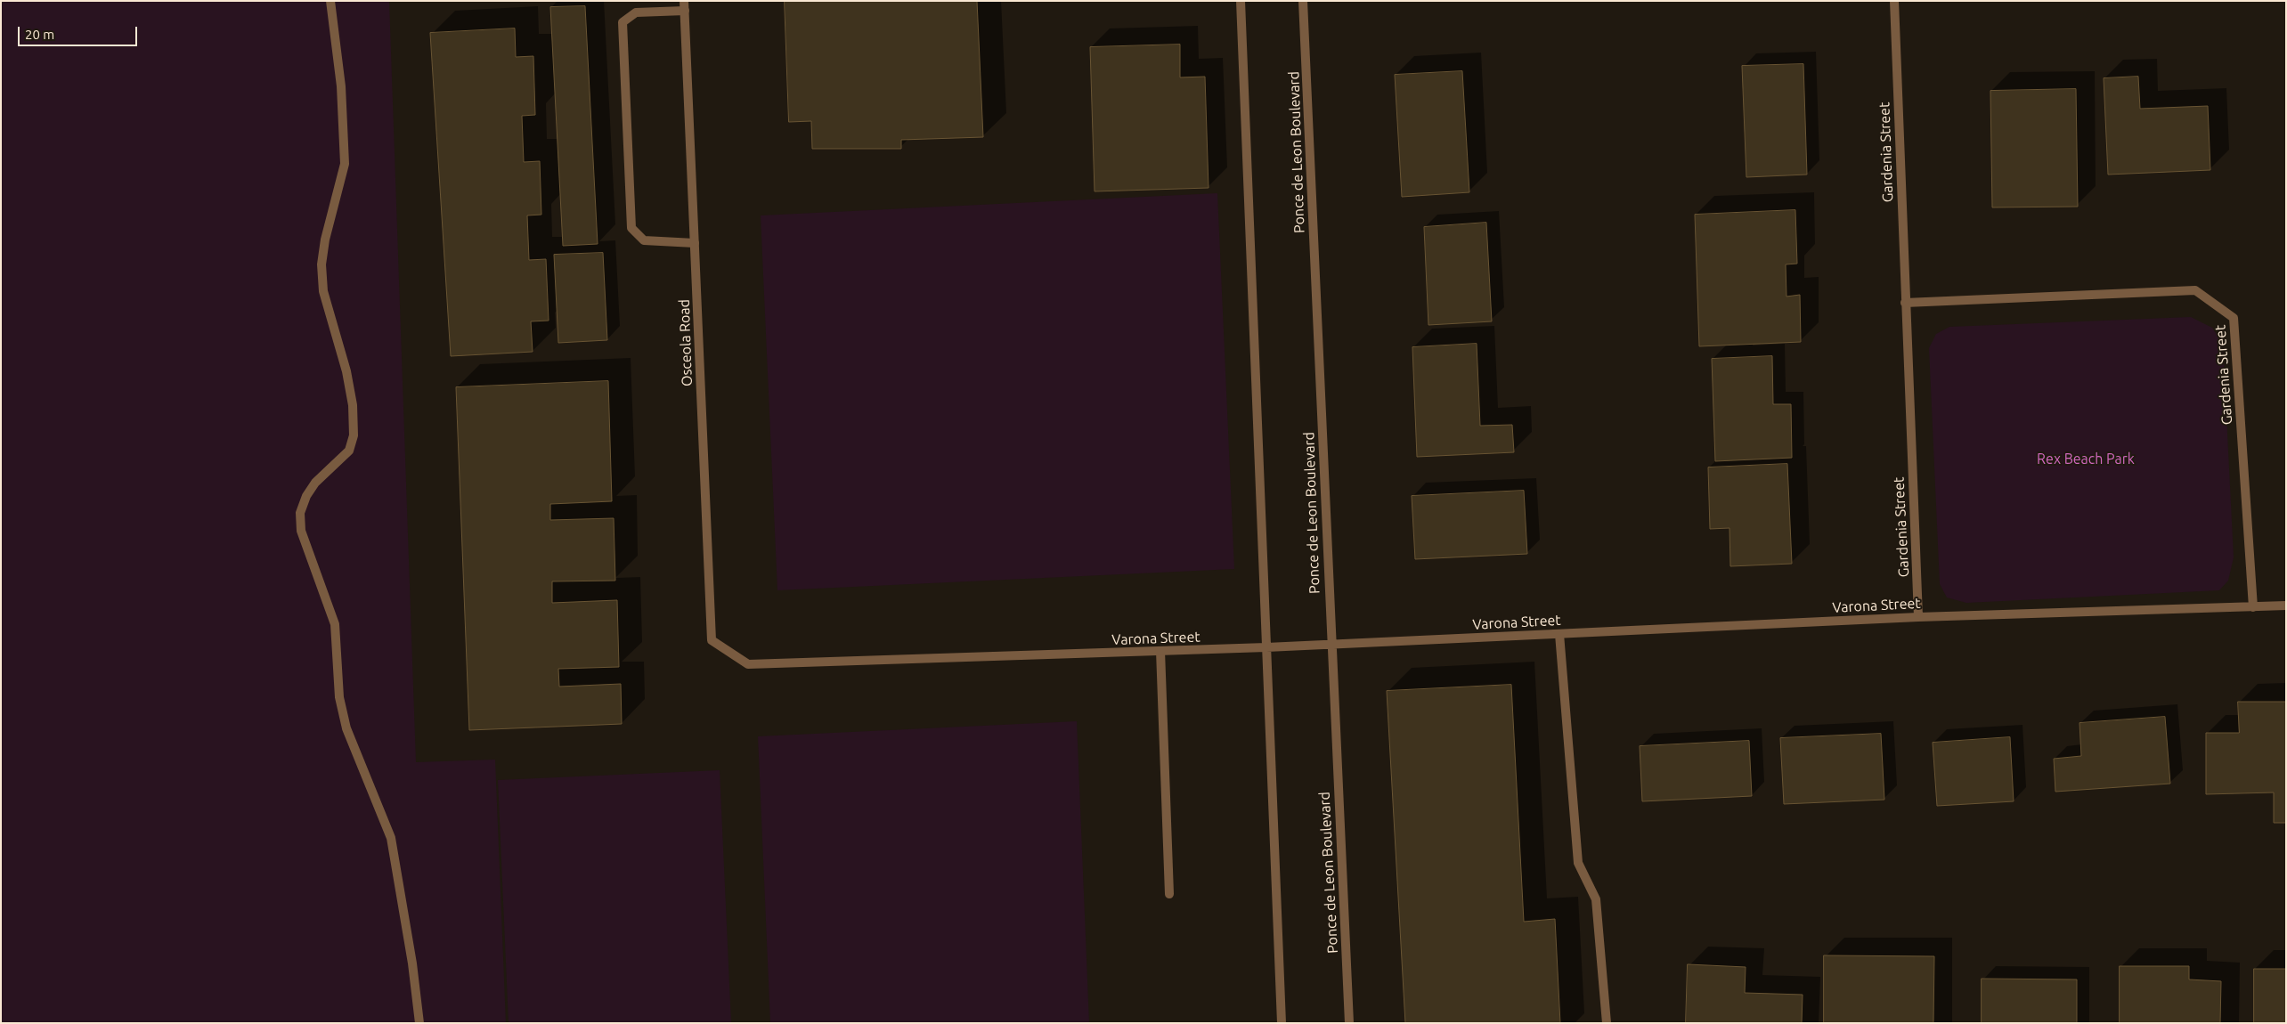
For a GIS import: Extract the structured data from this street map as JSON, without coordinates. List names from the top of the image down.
{
  "streets": {
    "street": [
      "Ponce de Leon Boulevard",
      "Gardenia Street",
      "Osceola Road",
      "Varona Street"
    ]
  },
  "crossings": [
    ["Ponce de Leon Boulevard", "Varona Street"],
    ["Gardenia Street", "Varona Street"],
    ["Osceola Road", "Varona Street"]
  ],
  "parks": ["Rex Beach Park"],
  "scale_bar": "20 m"
}
